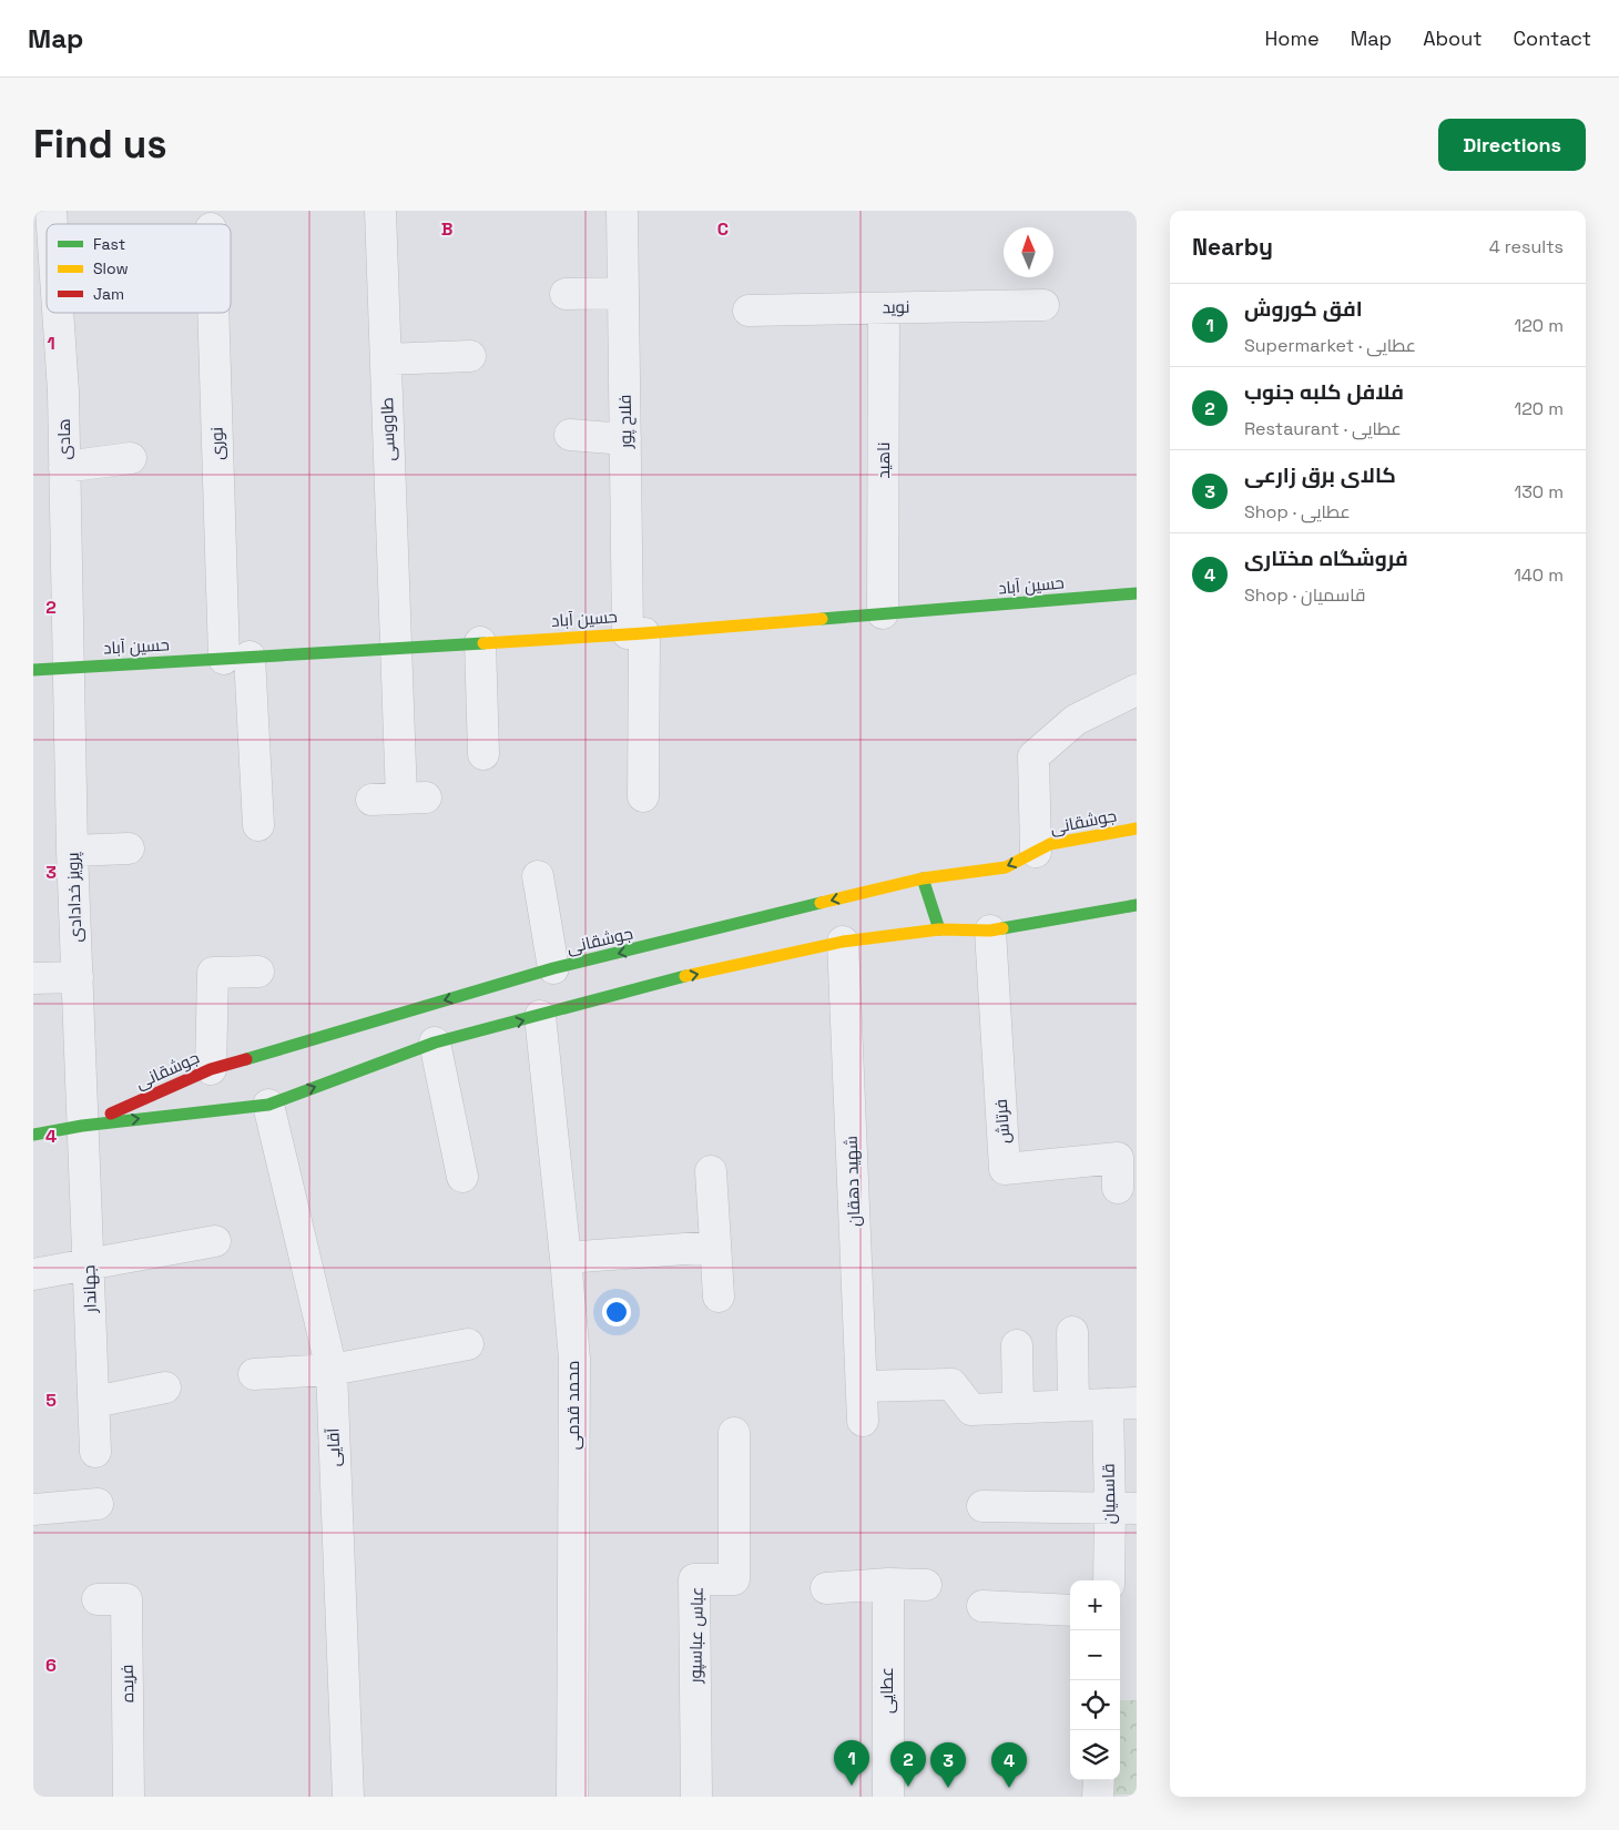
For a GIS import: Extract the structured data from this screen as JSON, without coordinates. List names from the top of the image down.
{
  "streets": {
    "street": [
      "نوید",
      "فلاح پور",
      "طاووسی",
      "هادی",
      "نوری",
      "ناهید",
      "حسین آباد",
      "جوشقانی",
      "پرویز خدادادی",
      "فرتاش",
      "شهید دهقان",
      "جهاندار",
      "محمد قدمی",
      "آقایی",
      "قاسمیان",
      "عباس عباسپور",
      "فریده",
      "عطایی"
    ]
  },
  "crossings": [
    ["نوید", "ناهید"],
    ["فلاح پور", "حسین آباد"],
    ["طاووسی", "حسین آباد"],
    ["هادی", "حسین آباد"],
    ["هادی", "پرویز خدادادی"],
    ["نوری", "حسین آباد"],
    ["ناهید", "حسین آباد"],
    ["حسین آباد", "پرویز خدادادی"],
    ["جوشقانی", "پرویز خدادادی"],
    ["جوشقانی", "فرتاش"],
    ["جوشقانی", "شهید دهقان"],
    ["جوشقانی", "جهاندار"],
    ["جوشقانی", "محمد قدمی"],
    ["جوشقانی", "آقایی"],
    ["پرویز خدادادی", "جهاندار"]
  ],
  "legend": ["Fast", "Slow", "Jam"],
  "north": "top",
  "page": {
    "header": "Map",
    "nav": [
      "Home",
      "Map",
      "About",
      "Contact"
    ],
    "buttons": "Directions",
    "title": "Find us",
    "heading": ["Nearby", "4 results"],
    "list": [
      {
        "mark": "1",
        "name": "افق کوروش",
        "note": "Supermarket · عطایی",
        "value": "120 m"
      },
      {
        "mark": "2",
        "name": "فلافل کلبه جنوب",
        "note": "Restaurant · عطایی",
        "value": "120 m"
      },
      {
        "mark": "3",
        "name": "کالای برق زارعی",
        "note": "Shop · عطایی",
        "value": "130 m"
      },
      {
        "mark": "4",
        "name": "فروشگاه مختاری",
        "note": "Shop · قاسمیان",
        "value": "140 m"
      }
    ],
    "map_buttons": ["+", "−"],
    "pins": [
      "1",
      "2",
      "3",
      "4"
    ]
  },
  "grid": {
    "columns": ["B", "C"],
    "rows": [
      "1",
      "2",
      "3",
      "4",
      "5",
      "6"
    ]
  }
}
